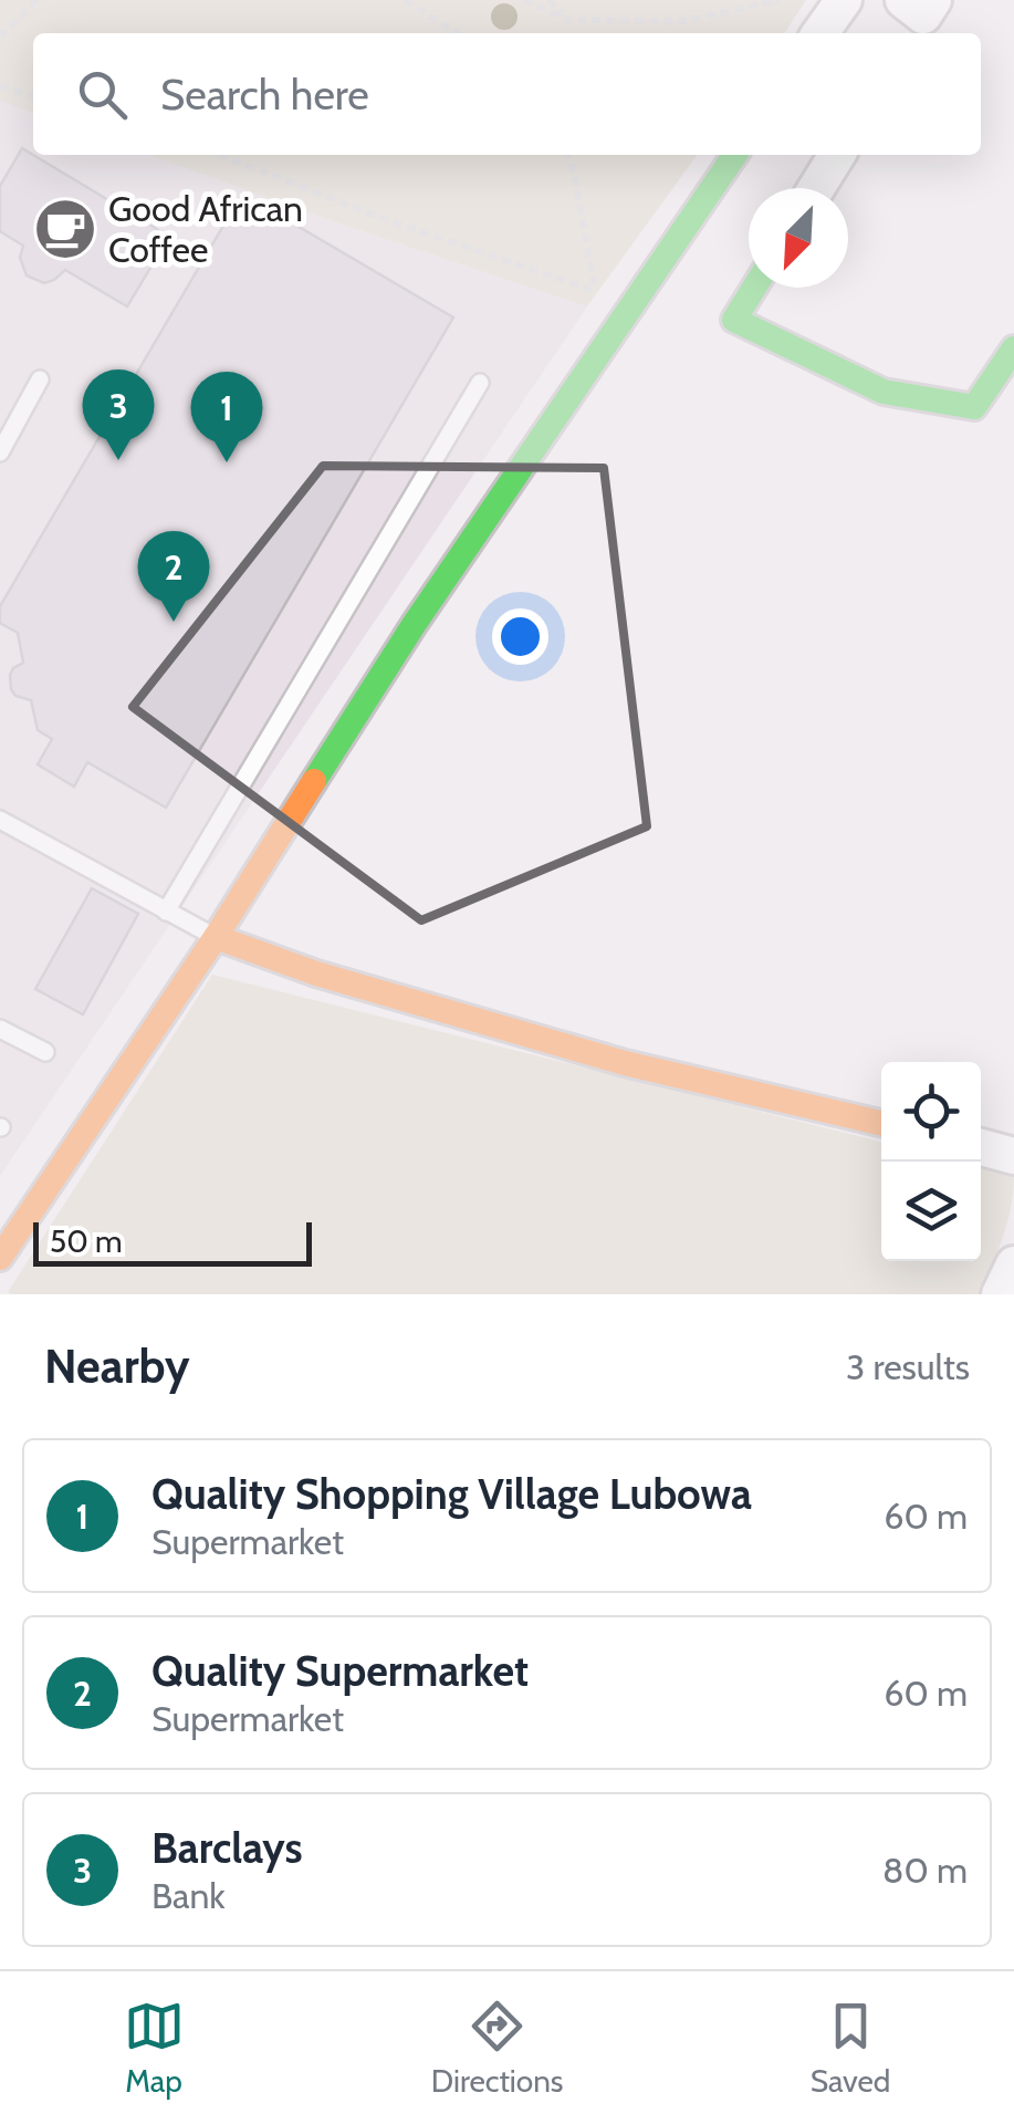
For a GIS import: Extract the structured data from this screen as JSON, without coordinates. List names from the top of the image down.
{
  "places": {
    "cafe": ["Good African Coffee"]
  },
  "scale_bar": "50 m",
  "north": "bottom left",
  "page": {
    "search": "Search here",
    "pins": ["3", "1", "2"],
    "scale": "50 m",
    "heading": ["Nearby", "3 results"],
    "list": [
      {
        "mark": "1",
        "name": "Quality Shopping Village Lubowa",
        "note": "Supermarket",
        "value": "60 m"
      },
      {
        "mark": "2",
        "name": "Quality Supermarket",
        "note": "Supermarket",
        "value": "60 m"
      },
      {
        "mark": "3",
        "name": "Barclays",
        "note": "Bank",
        "value": "80 m"
      }
    ],
    "nav": ["Map", "Directions", "Saved"]
  }
}
